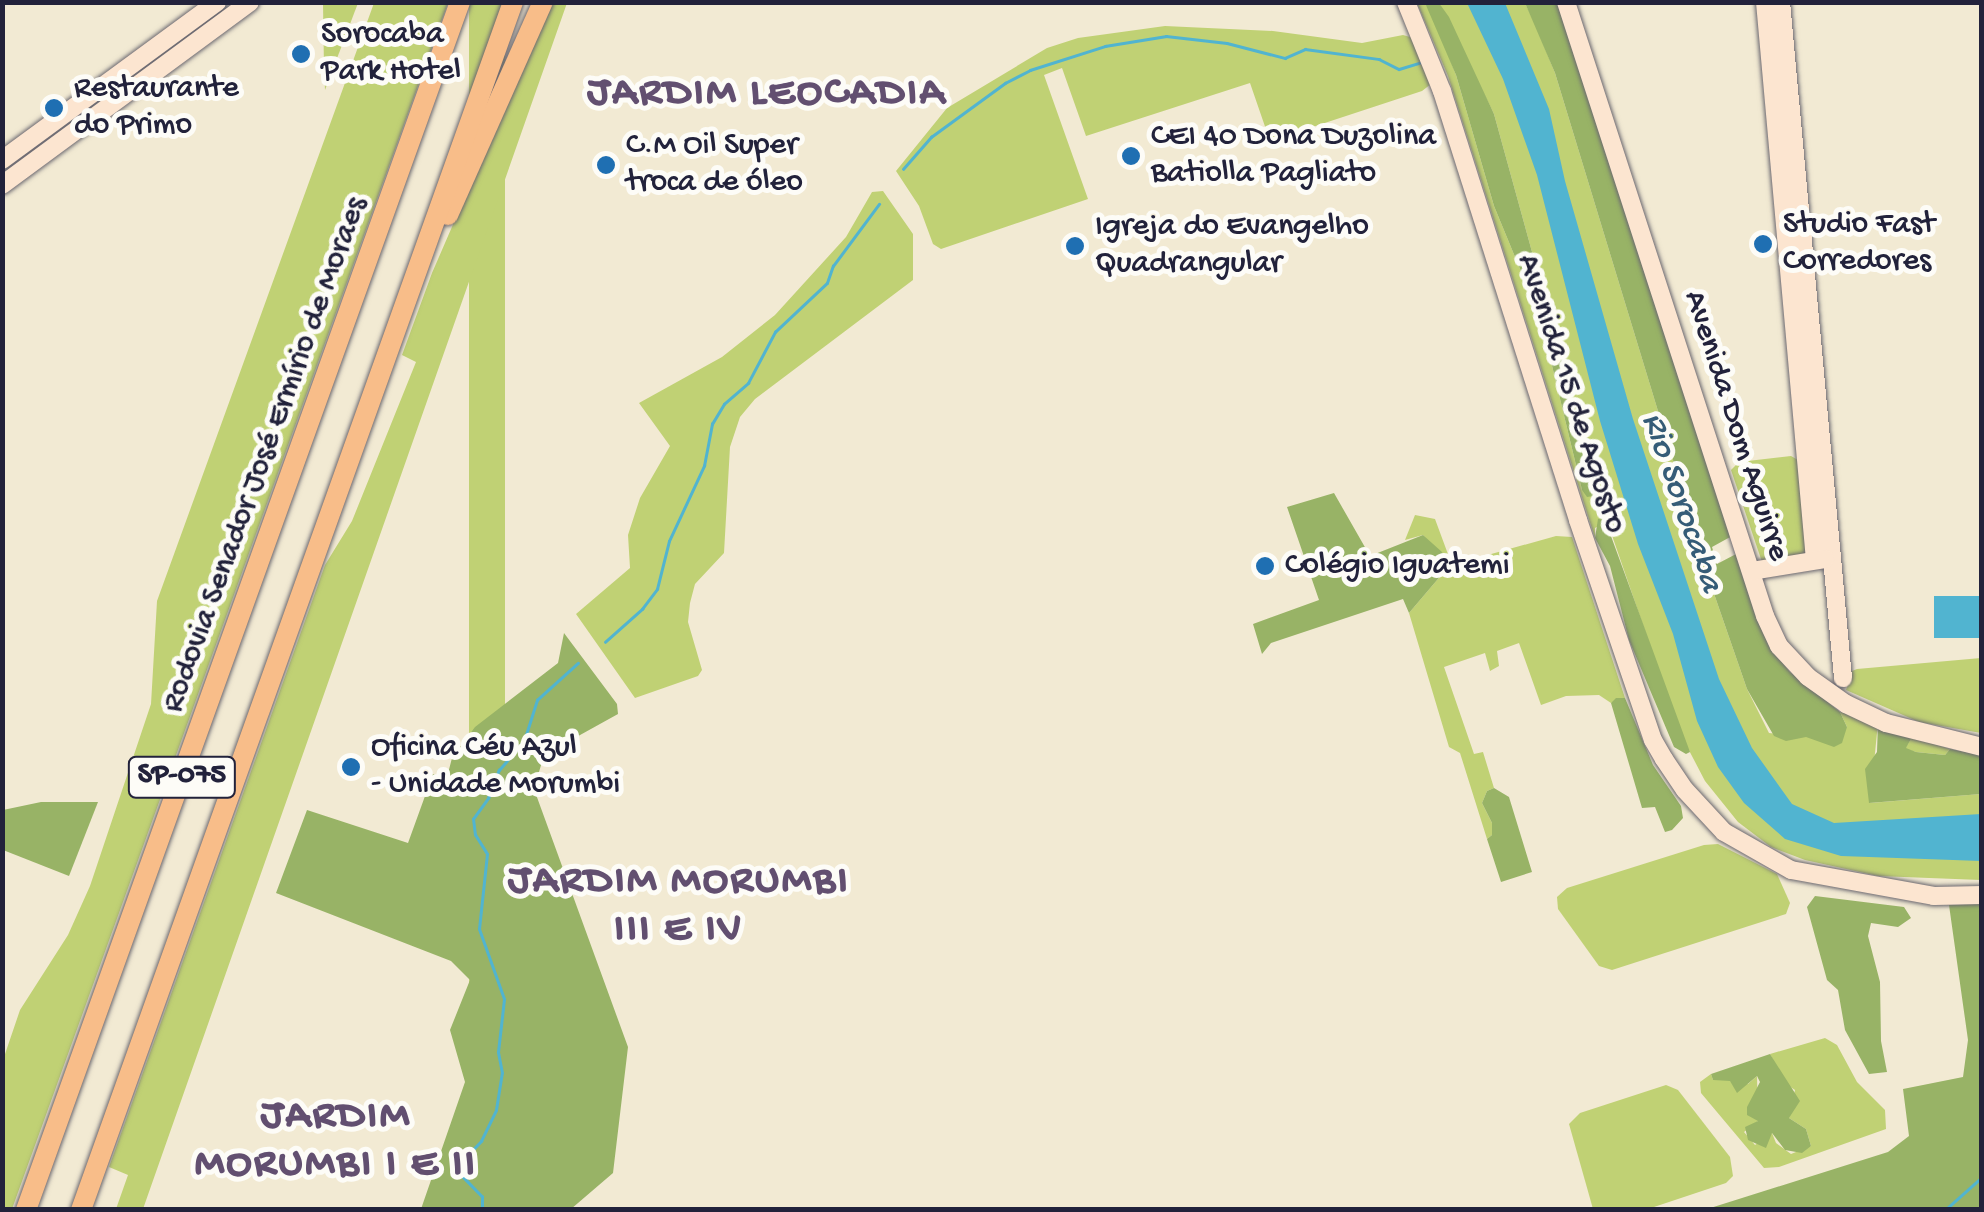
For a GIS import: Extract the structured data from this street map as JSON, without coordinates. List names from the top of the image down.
{
  "streets": {
    "highway": ["Rodovia Senador José Ermírio de Moraes", "SP-075"],
    "main road": ["Avenida 15 de Agosto", "Avenida Dom Aguirre"]
  },
  "districts": ["JARDIM LEOCADIA", "JARDIM MORUMBI III E IV", "JARDIM MORUMBI I E II"],
  "water": ["Rio Sorocaba"],
  "places": [
    "Sorocaba Park Hotel",
    "Restaurante do Primo",
    "CEI 40 Dona Duzolina Batiolla Pagliato",
    "C.M Oil Super troca de óleo",
    "Studio Fast Corredores",
    "Igreja do Evangelho Quadrangular",
    "Colégio Iguatemi",
    "Oficina Céu Azul - Unidade Morumbi"
  ]
}
